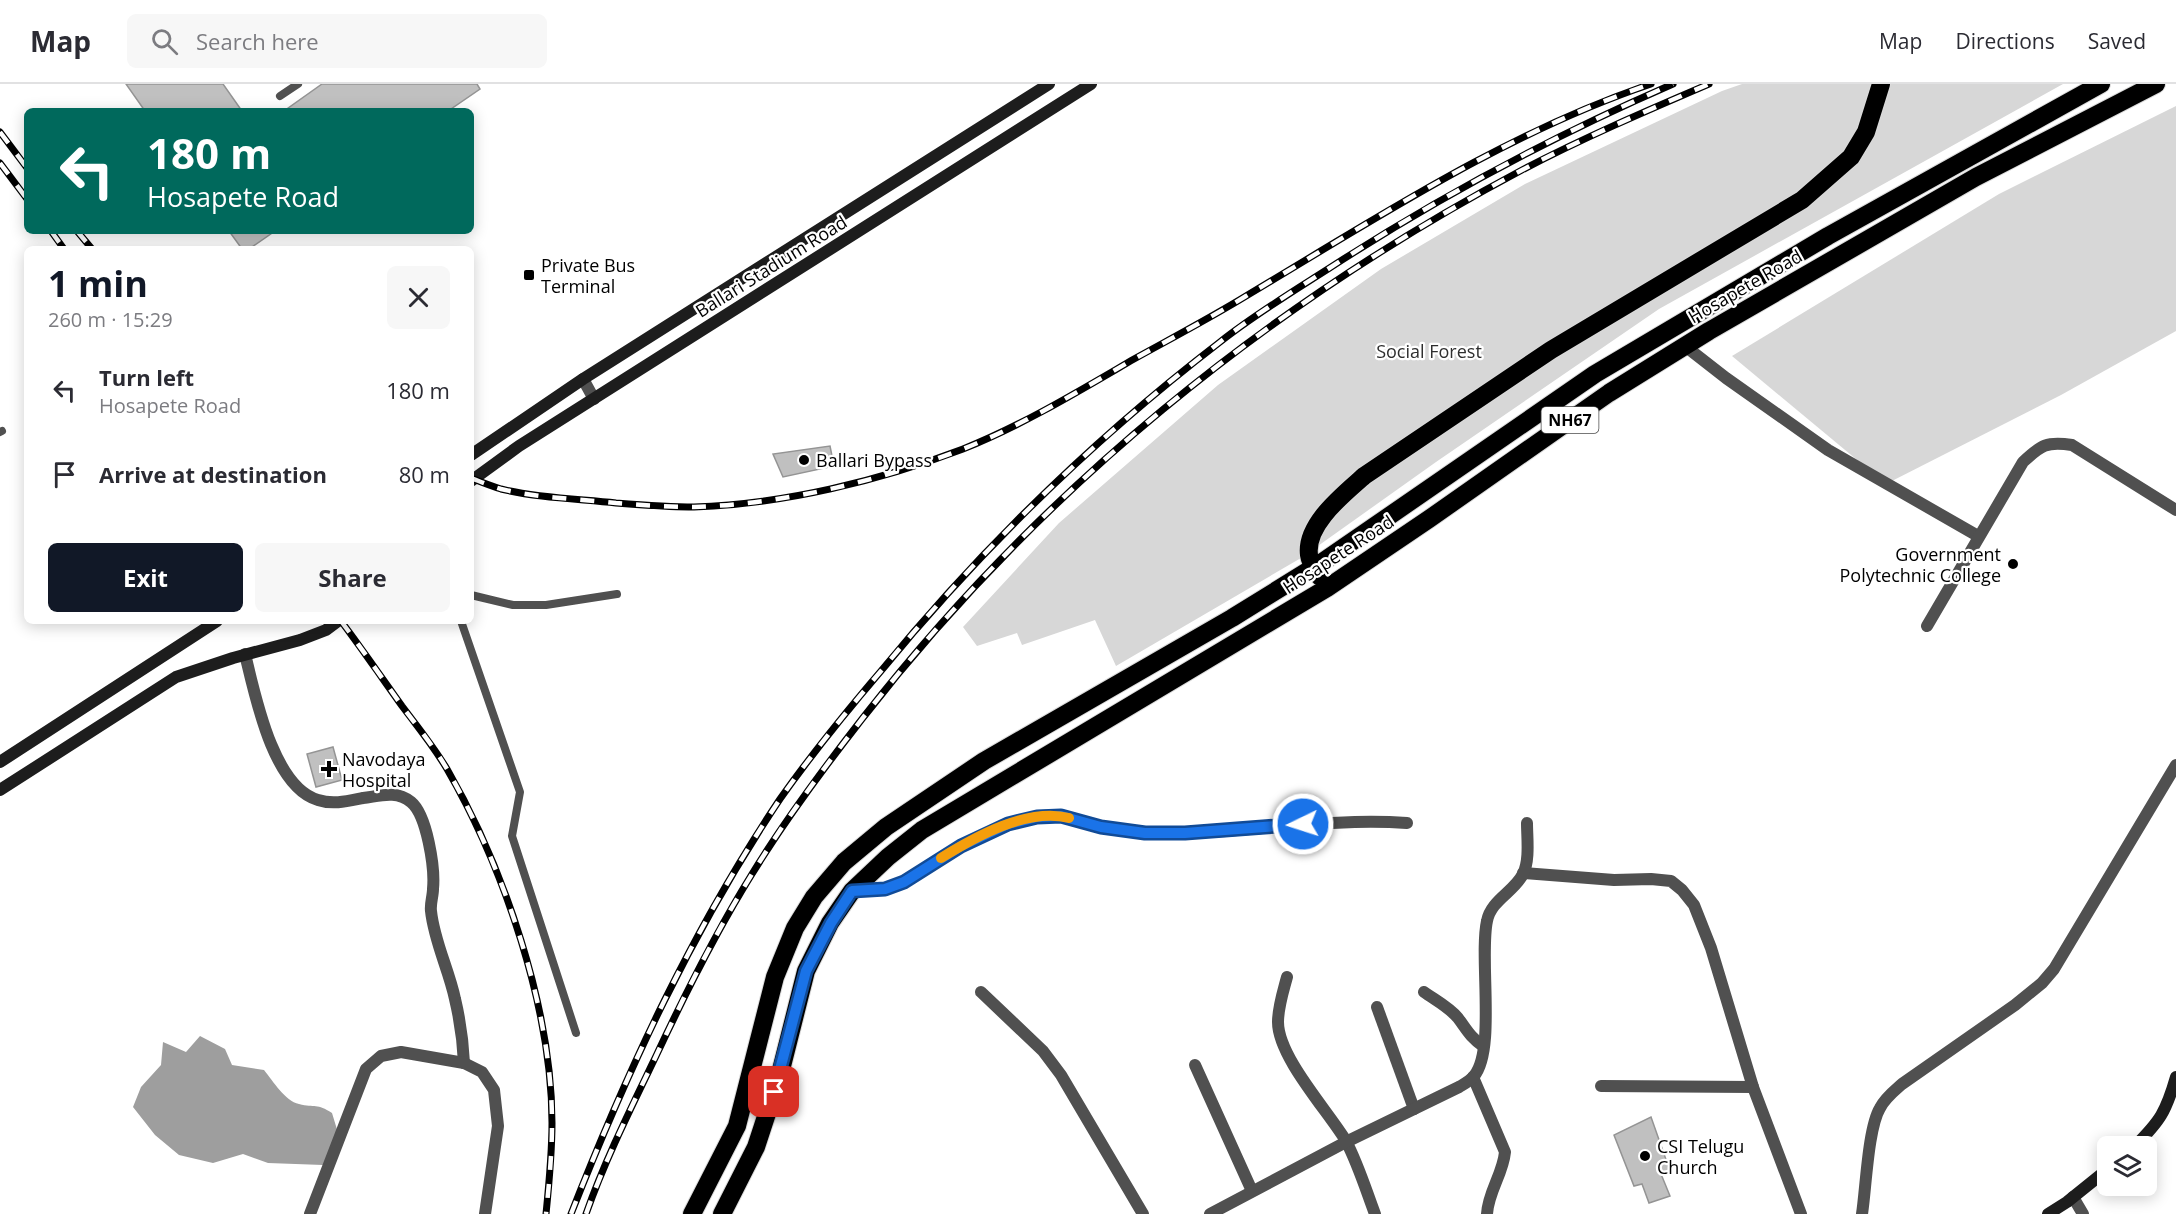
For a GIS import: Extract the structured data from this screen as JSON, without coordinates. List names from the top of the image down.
{
  "streets": {
    "highway": ["Hosapete Road", "NH67"],
    "street": ["Ballari Stadium Road"]
  },
  "parks": ["Social Forest"],
  "places": {
    "transit": ["Private Bus Terminal"],
    "other": ["Ballari Bypass", "Government Polytechnic College", "CSI Telugu Church"],
    "health": ["Navodaya Hospital"]
  },
  "page": {
    "header": "Map",
    "search": "Search here",
    "nav": ["Map", "Directions", "Saved"],
    "turn": ["180 m", "Hosapete Road"],
    "heading": ["1 min", "260 m · 15:29"],
    "list": [
      {
        "name": "Turn left",
        "note": "Hosapete Road",
        "value": "180 m"
      },
      {
        "name": "Arrive at destination",
        "value": "80 m"
      }
    ],
    "buttons": ["Exit", "Share"]
  }
}
